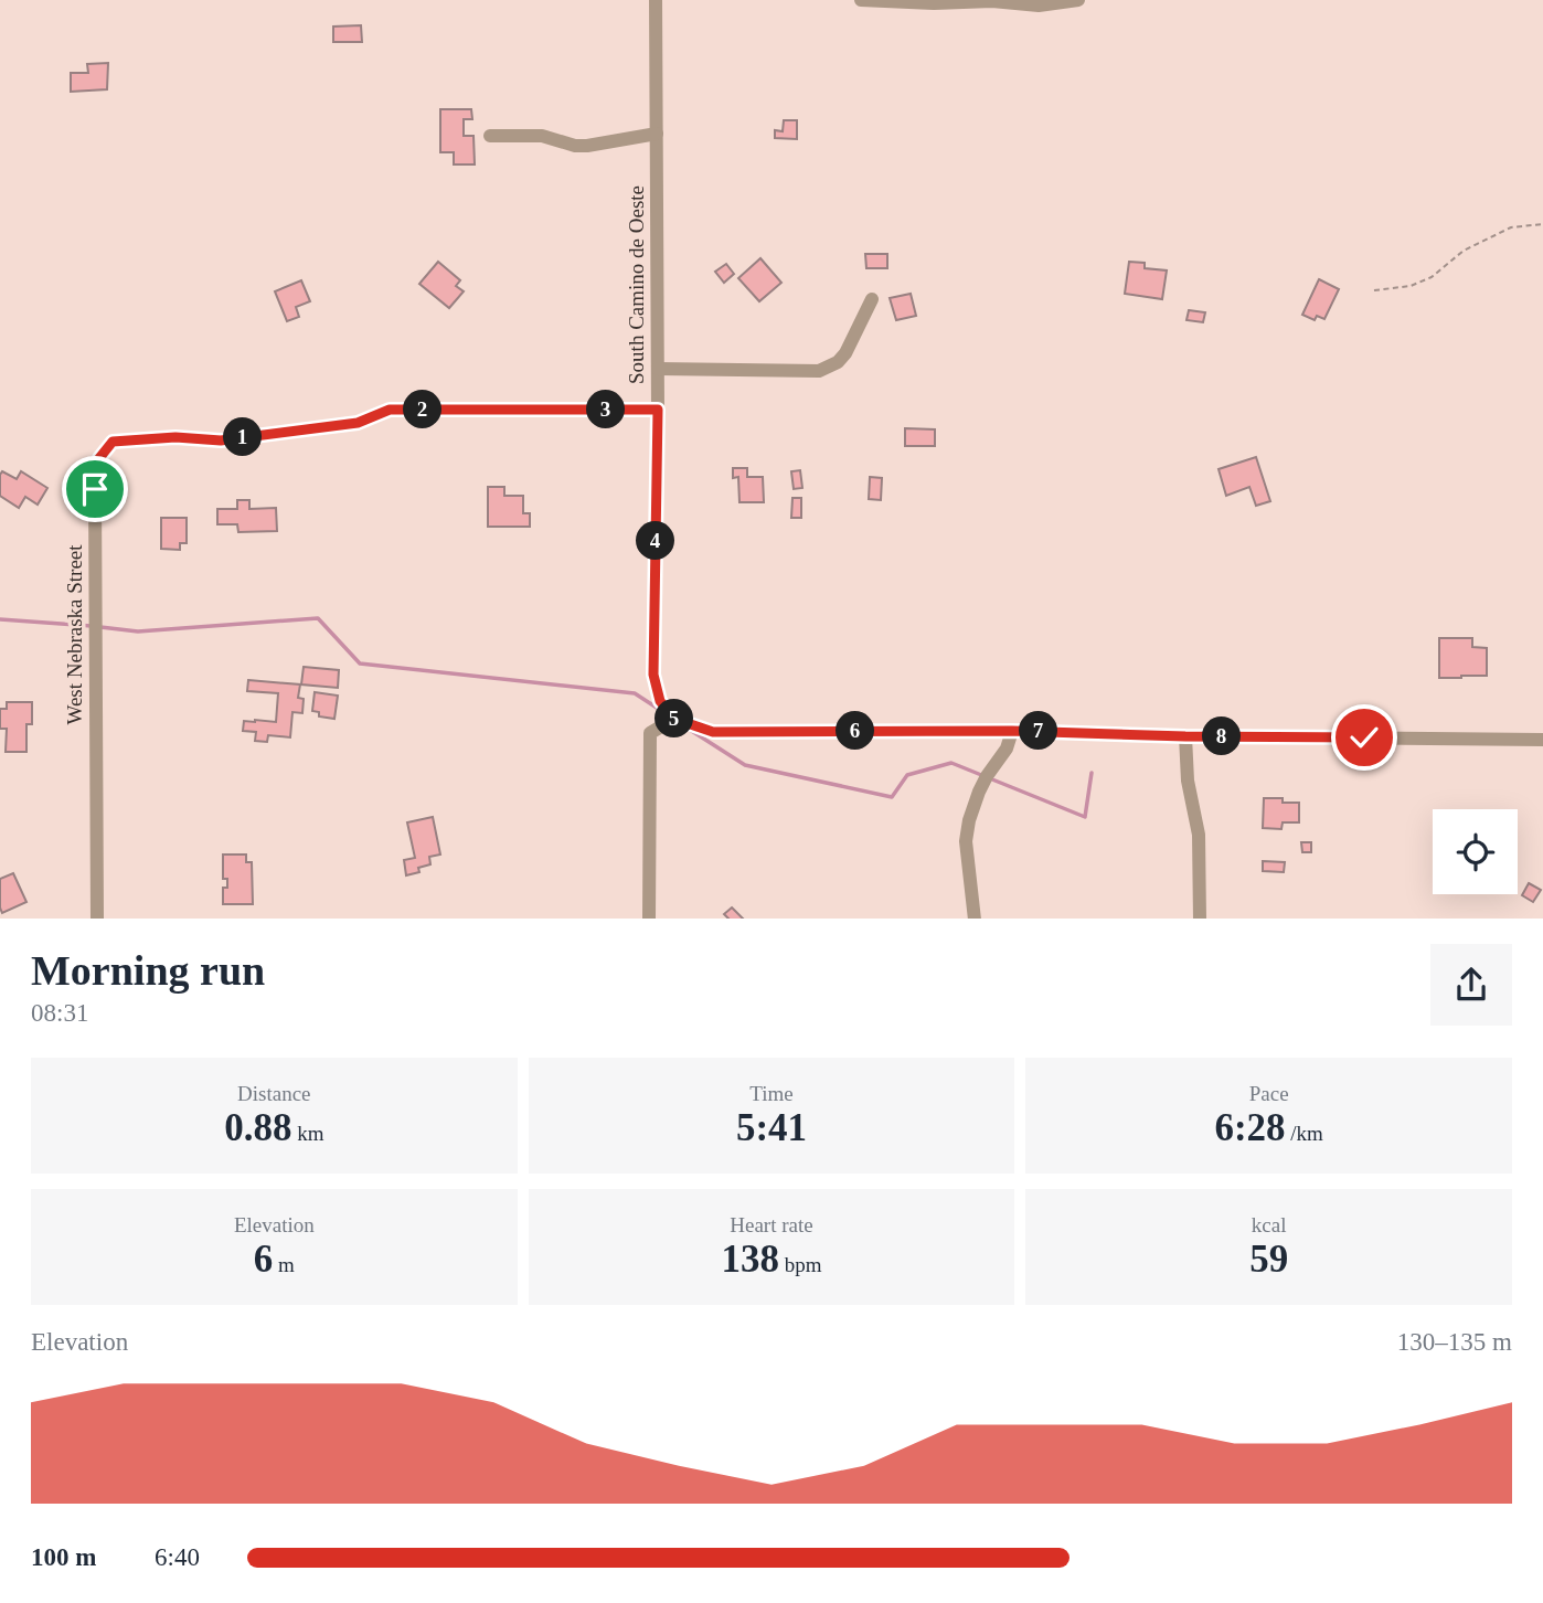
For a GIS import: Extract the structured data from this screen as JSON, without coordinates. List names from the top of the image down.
{
  "streets": {
    "street": ["South Camino de Oeste", "West Nebraska Street"]
  },
  "crossings": [
    ["South Camino de Oeste", "West Nebraska Street"]
  ],
  "page": {
    "pins": [
      "2",
      "3",
      "1",
      "4",
      "5",
      "6",
      "7",
      "8"
    ],
    "heading": ["Morning run", "08:31"],
    "stats": [
      ["Distance", "0.88 km"],
      ["Time", "5:41"],
      ["Pace", "6:28 /km"],
      ["Elevation", "6 m"],
      ["Heart rate", "138 bpm"],
      ["kcal", "59"]
    ],
    "chart": ["Elevation", "130–135 m"],
    "list": [
      {
        "name": "100 m",
        "note": "6:40"
      }
    ]
  }
}
